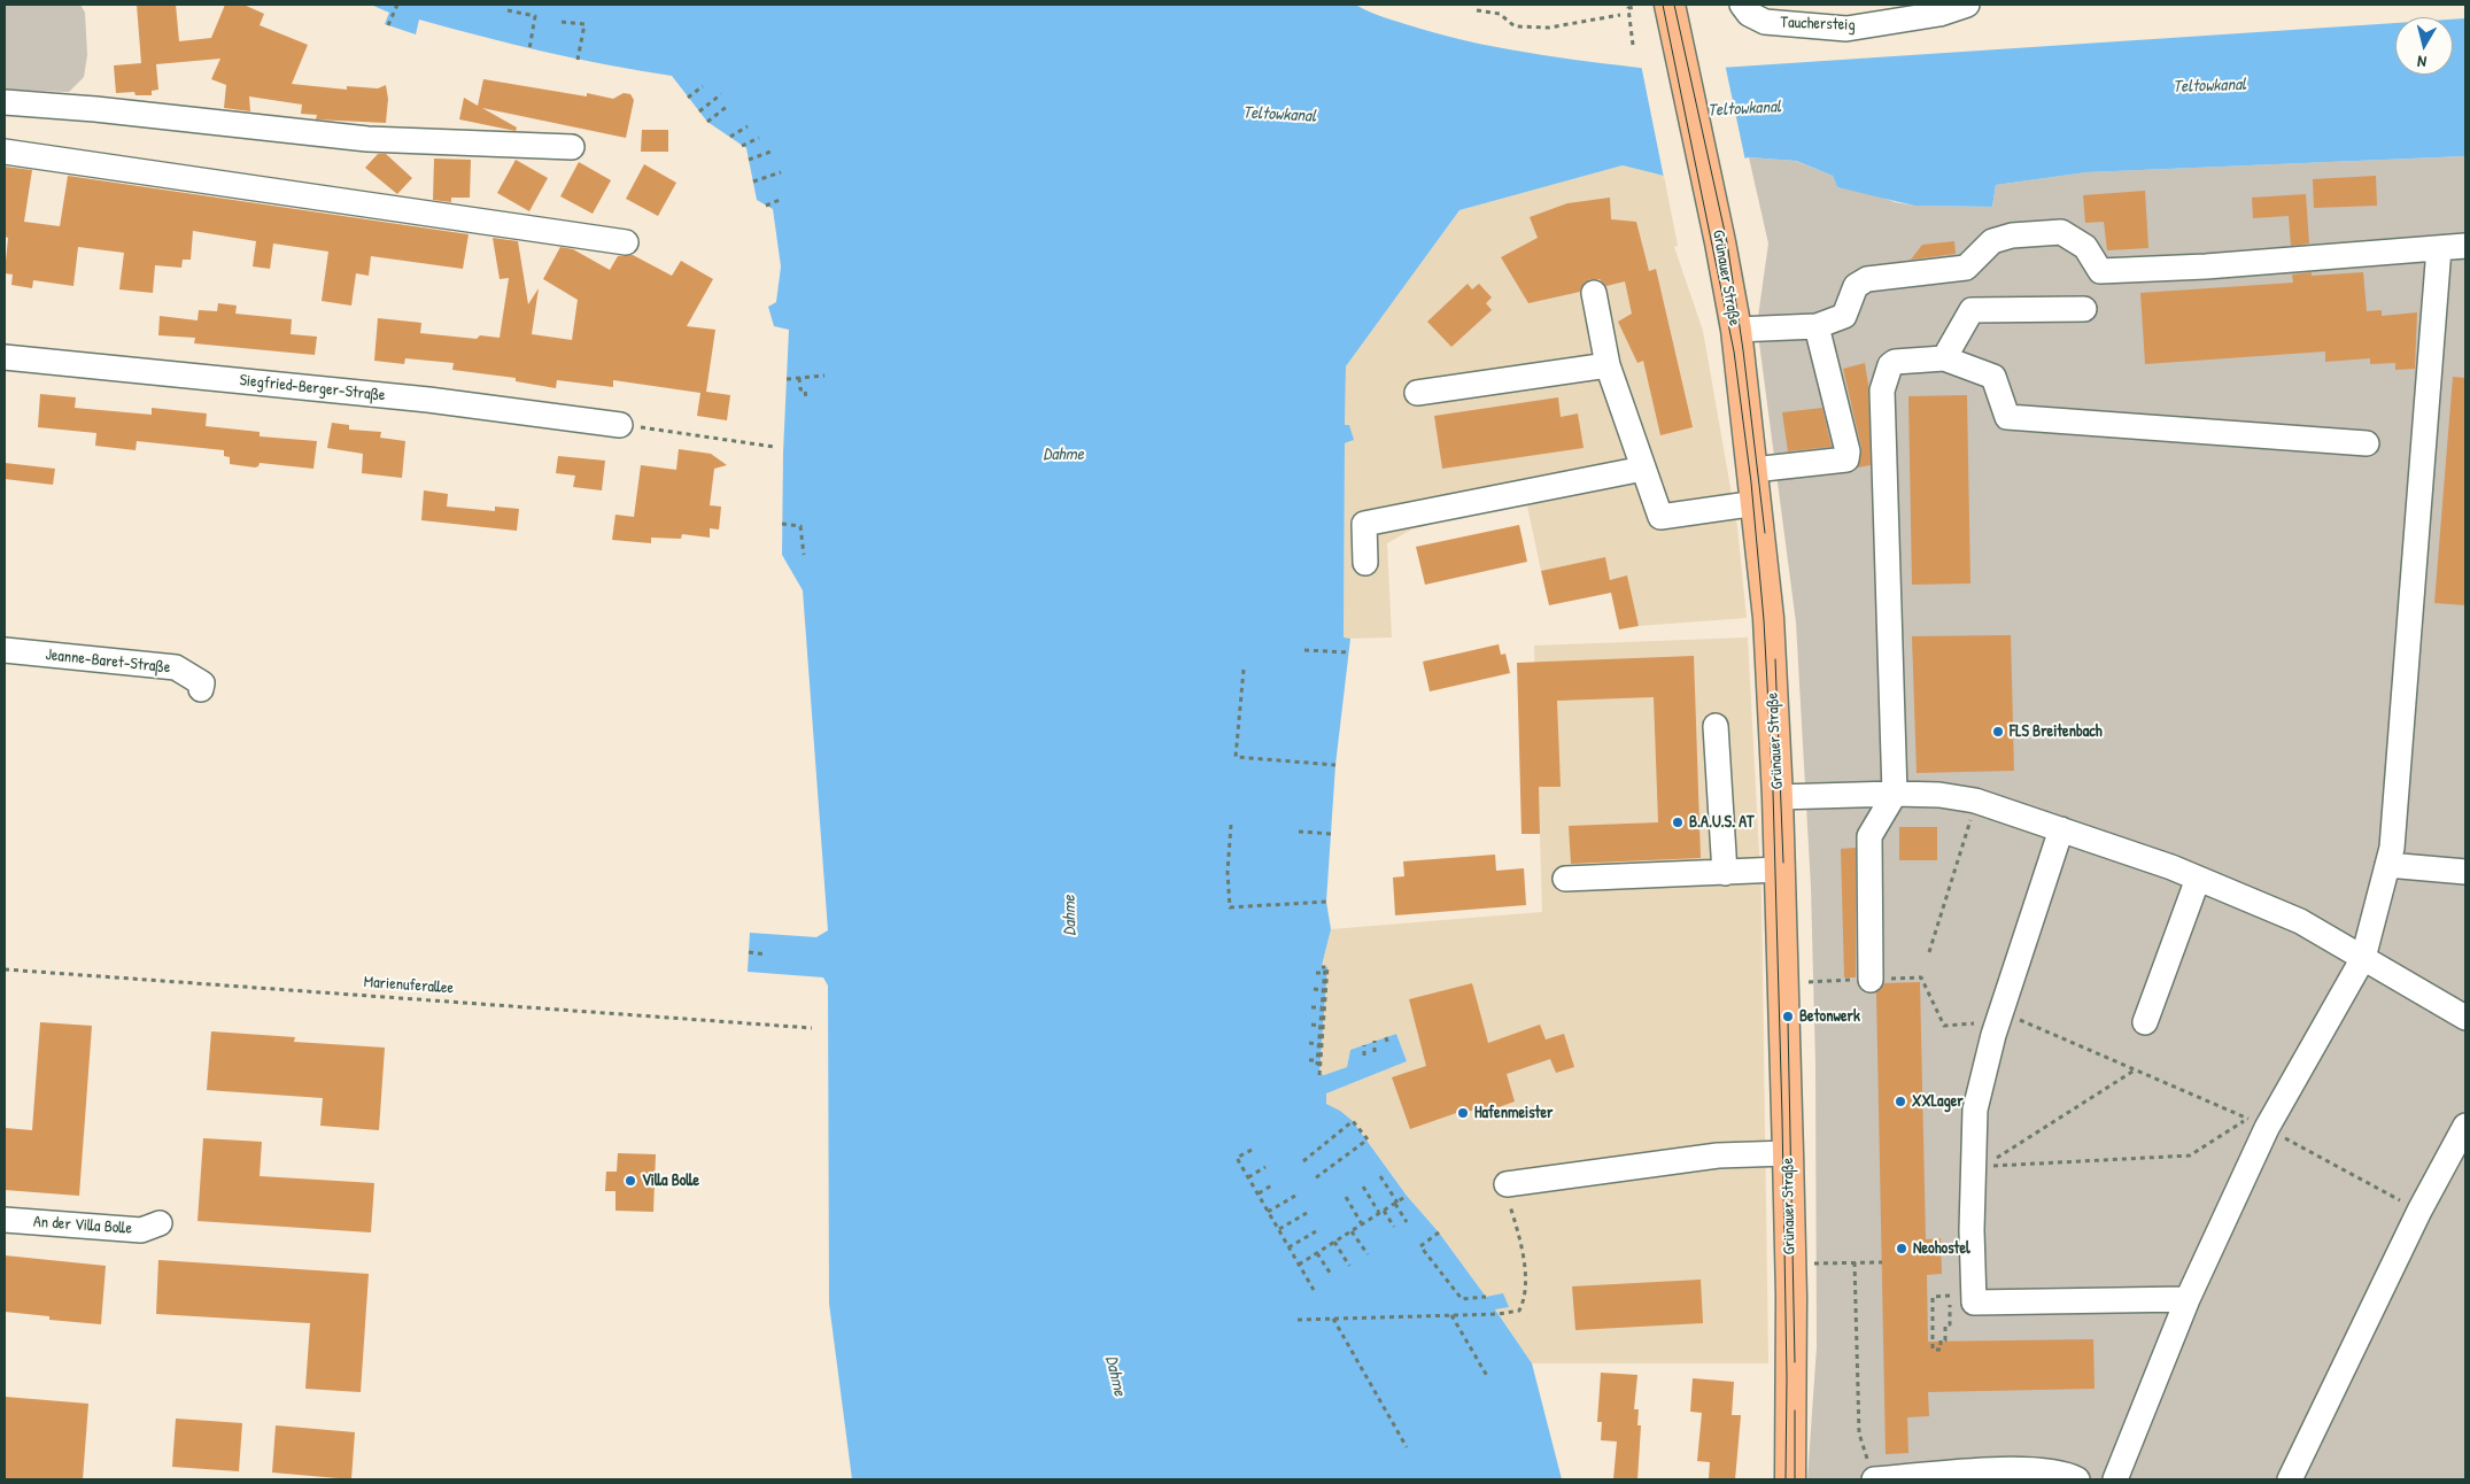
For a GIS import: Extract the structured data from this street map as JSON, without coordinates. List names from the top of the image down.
{
  "streets": {
    "main road": ["Grünauer Straße"],
    "street": [
      "Tauchersteig",
      "Siegfried-Berger-Straße",
      "Jeanne-Baret-Straße",
      "An der Villa Bolle"
    ],
    "path": ["Marienuferallee"]
  },
  "water": ["Teltowkanal", "Dahme"],
  "places": [
    "FLS Breitenbach",
    "B.A.U.S. AT",
    "Betonwerk",
    "XXLager",
    "Hafenmeister",
    "Villa Bolle",
    "Neohostel"
  ],
  "north": "bottom"
}
